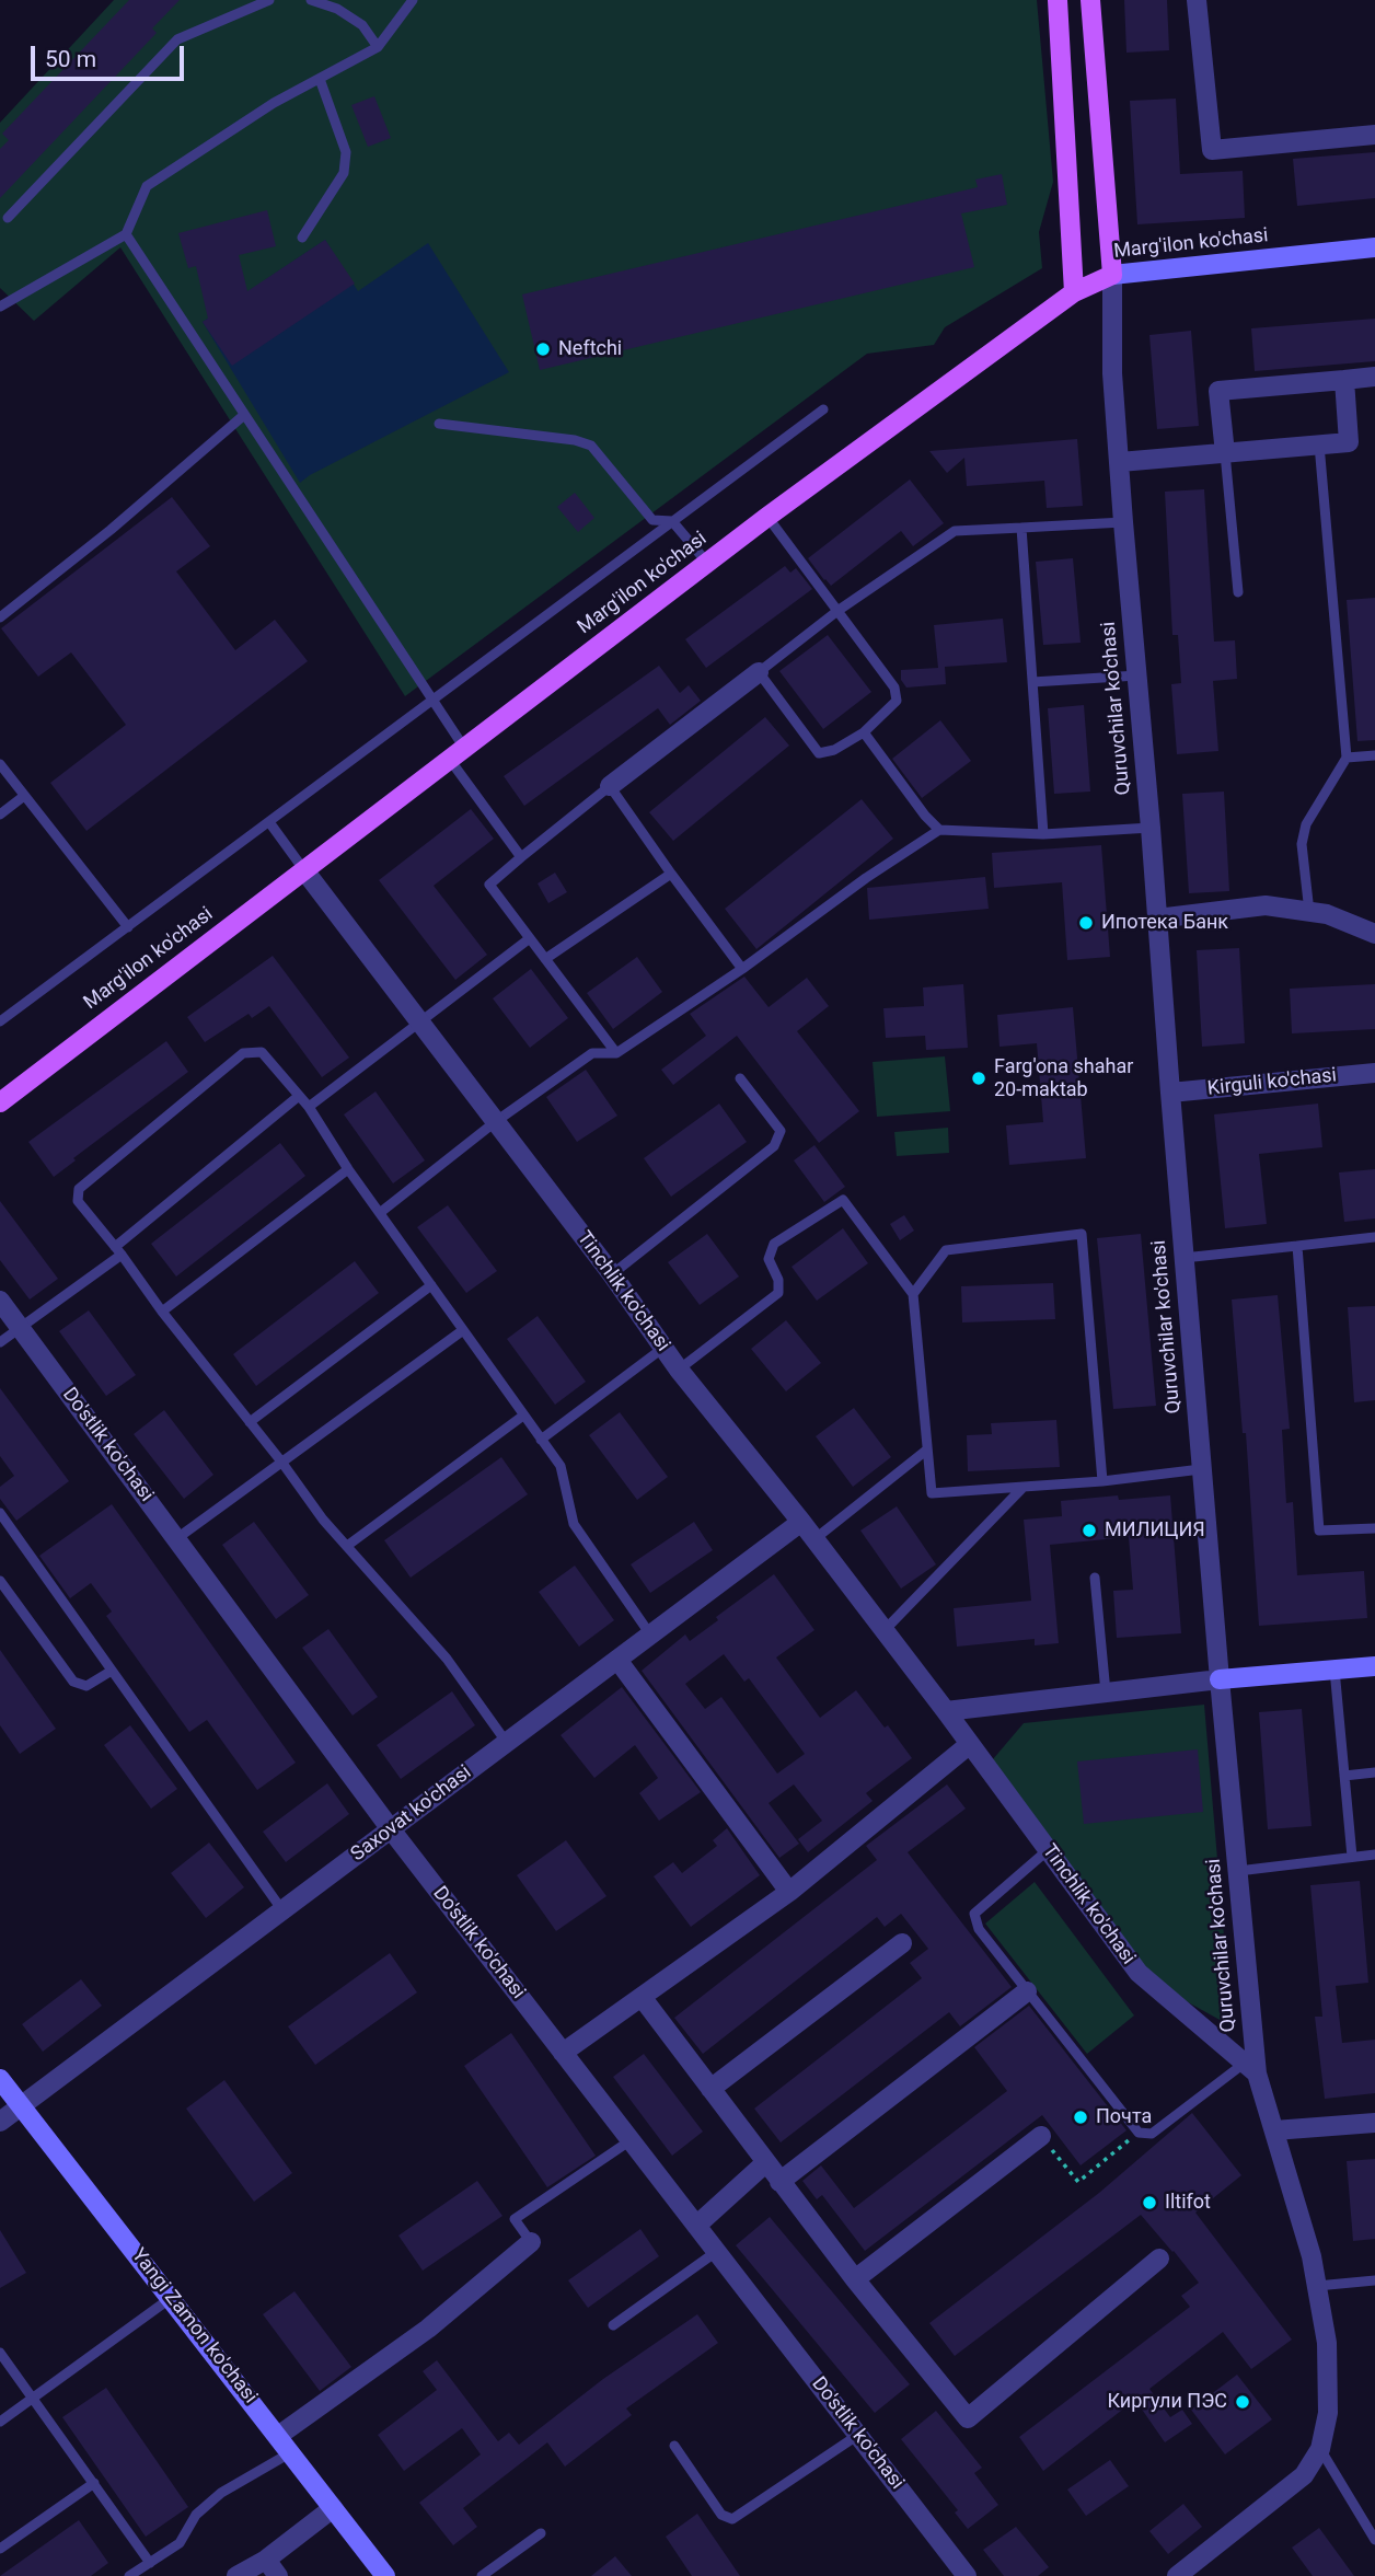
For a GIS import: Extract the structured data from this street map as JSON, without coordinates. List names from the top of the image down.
{
  "streets": {
    "main road": ["Marg'ilon ko'chasi", "Quruvchilar ko'chasi"],
    "street": [
      "Kirguli ko'chasi",
      "Tinchlik ko'chasi",
      "Do'stlik ko'chasi",
      "Saxovat ko'chasi",
      "Yangi Zamon ko'chasi"
    ]
  },
  "crossings": [
    ["Marg'ilon ko'chasi", "Quruvchilar ko'chasi"],
    ["Marg'ilon ko'chasi", "Tinchlik ko'chasi"],
    ["Quruvchilar ko'chasi", "Kirguli ko'chasi"],
    ["Quruvchilar ko'chasi", "Tinchlik ko'chasi"],
    ["Tinchlik ko'chasi", "Saxovat ko'chasi"],
    ["Do'stlik ko'chasi", "Saxovat ko'chasi"],
    ["Saxovat ko'chasi", "Yangi Zamon ko'chasi"]
  ],
  "places": [
    "Neftchi",
    "Ипотека Банк",
    "Farg'ona shahar 20-maktab",
    "МИЛИЦИЯ",
    "Почта",
    "Iltifot",
    "Киргули ПЭС"
  ],
  "scale_bar": "50 m"
}
